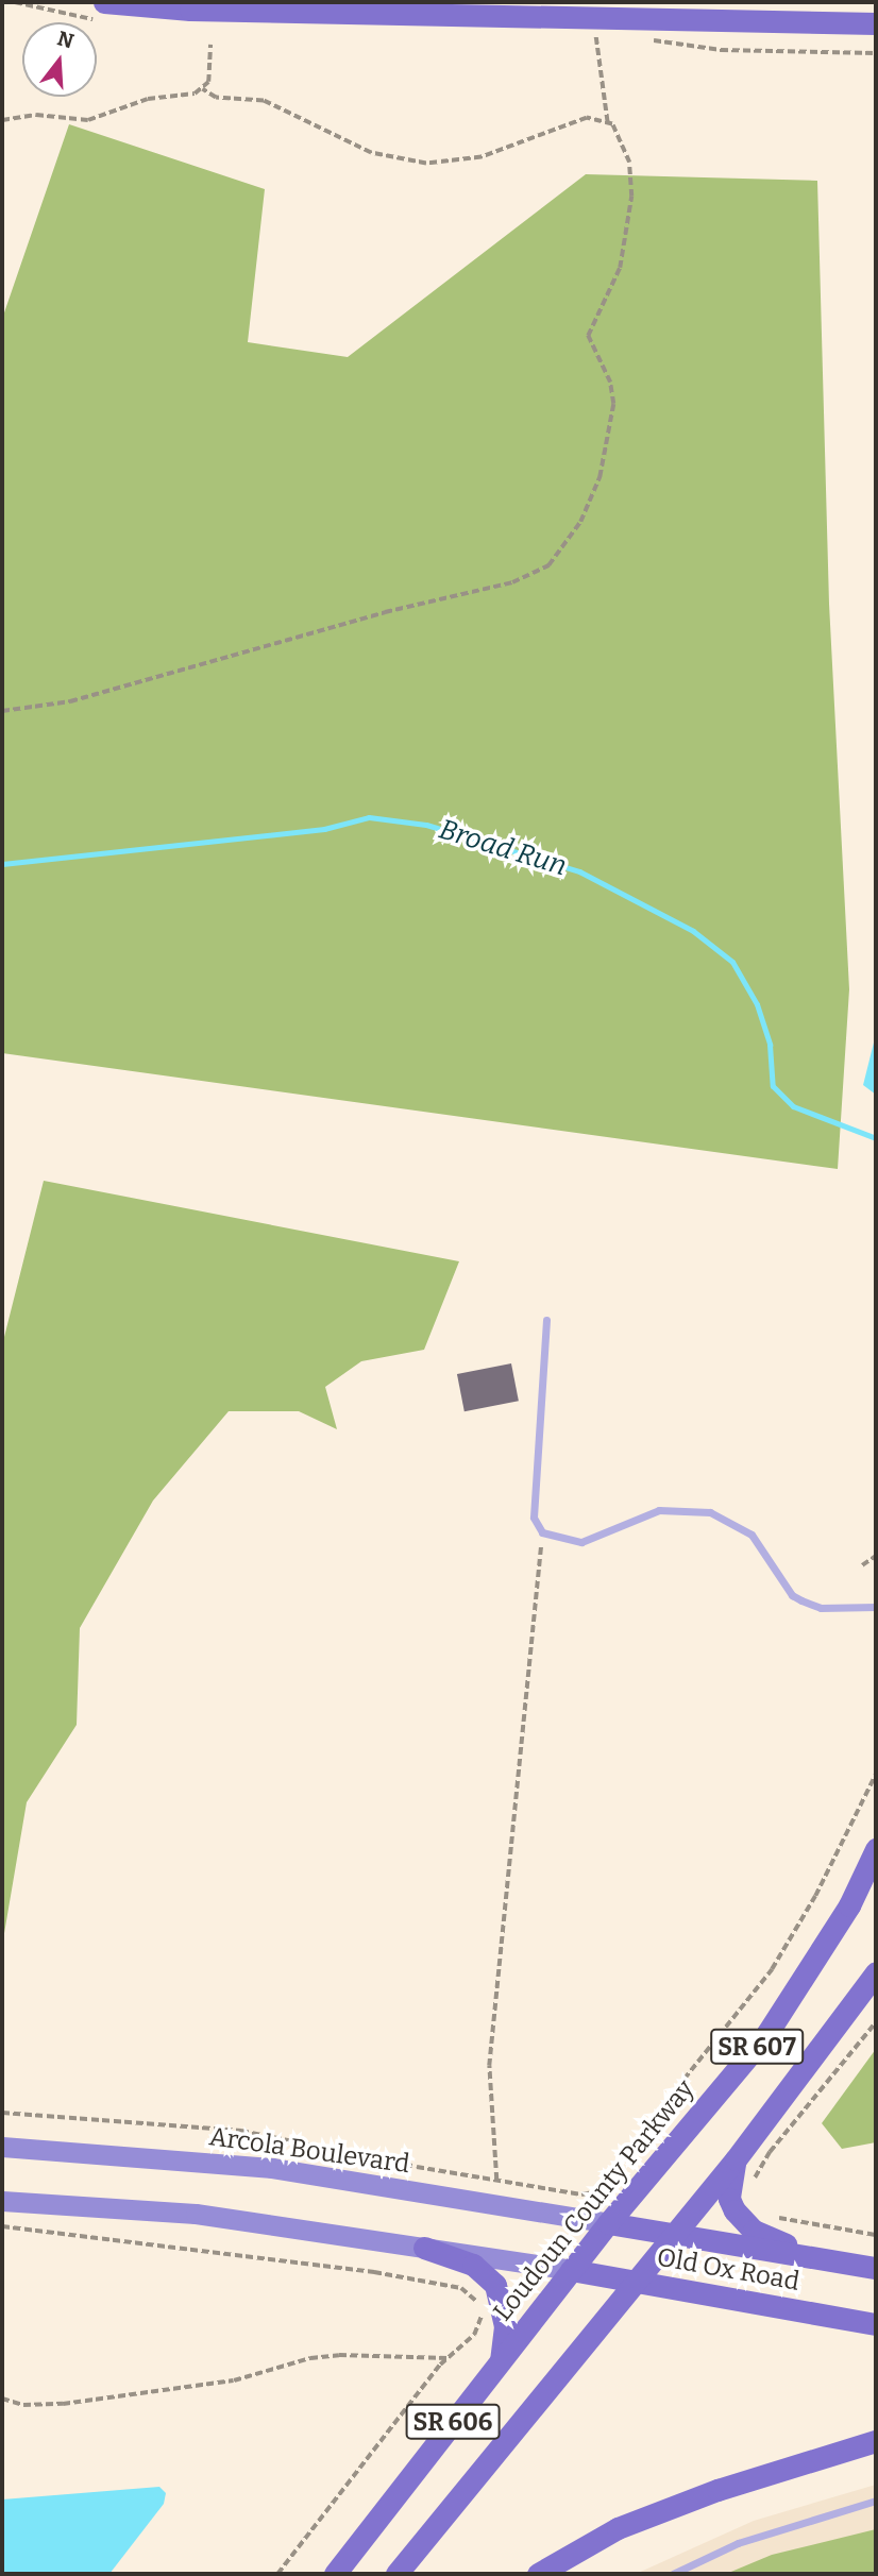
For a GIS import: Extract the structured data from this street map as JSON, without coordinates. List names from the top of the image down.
{
  "streets": {
    "main road": [
      "SR 607",
      "Arcola Boulevard",
      "Loudoun County Parkway",
      "Old Ox Road",
      "SR 606"
    ]
  },
  "crossings": [
    ["SR 607", "Old Ox Road"],
    ["SR 607", "SR 606"],
    ["Arcola Boulevard", "Loudoun County Parkway"],
    ["Arcola Boulevard", "Old Ox Road"],
    ["Loudoun County Parkway", "Old Ox Road"],
    ["Old Ox Road", "SR 606"]
  ],
  "water": ["Broad Run"],
  "north": "top"
}
